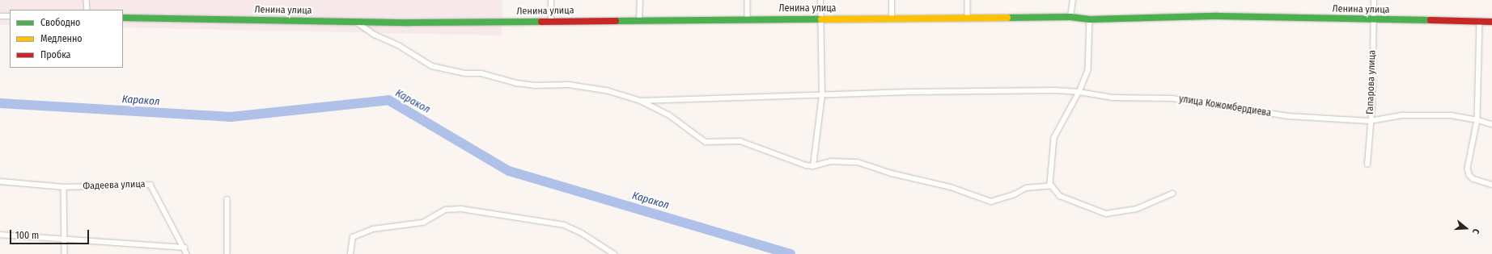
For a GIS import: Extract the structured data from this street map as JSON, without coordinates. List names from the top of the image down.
{
  "streets": {
    "street": [
      "Ленина улица",
      "Гапарова улица",
      "улица Кожомбердиева",
      "Фадеева улица"
    ]
  },
  "crossings": [
    ["Ленина улица", "Гапарова улица"],
    ["Гапарова улица", "улица Кожомбердиева"]
  ],
  "water": ["Каракол"],
  "legend": ["Свободно", "Медленно", "Пробка"],
  "scale_bar": "100 m",
  "north": "right"
}
